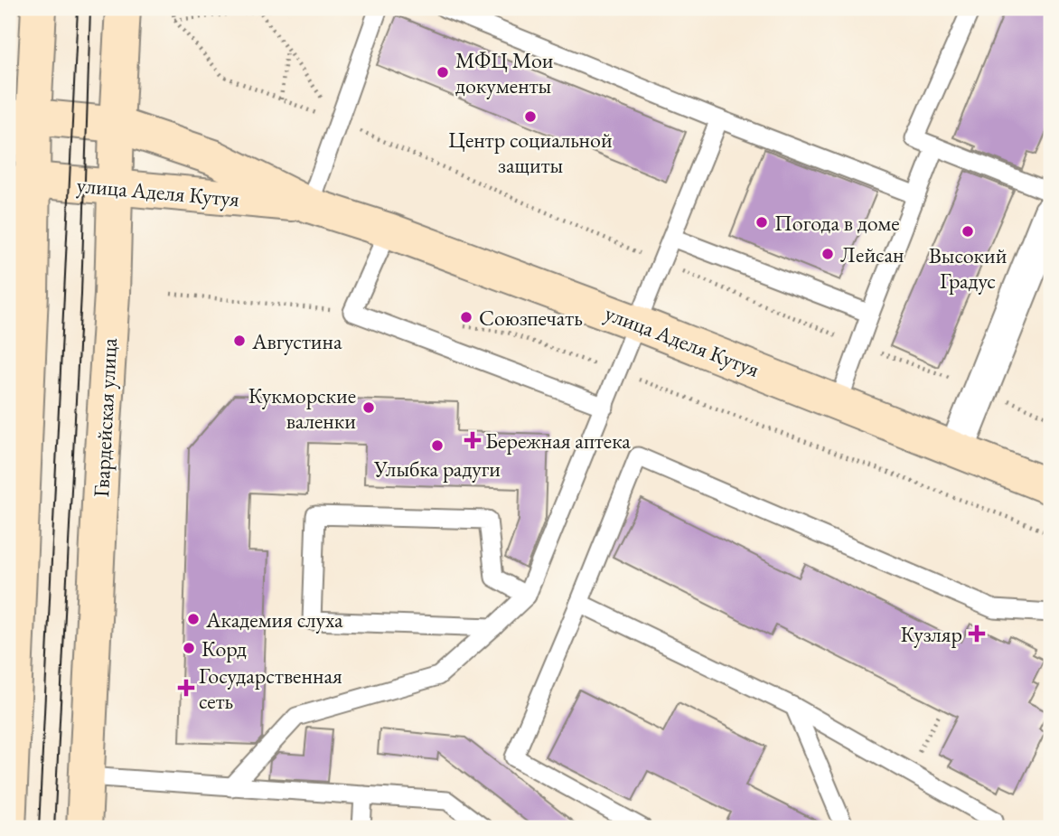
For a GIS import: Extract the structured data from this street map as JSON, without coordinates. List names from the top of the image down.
{
  "streets": {
    "main road": ["улица Аделя Кутуя", "Гвардейская улица"]
  },
  "crossings": [
    ["улица Аделя Кутуя", "Гвардейская улица"]
  ],
  "places": {
    "other": [
      "МФЦ Мои документы",
      "Центр социальной защиты",
      "Погода в доме",
      "Высокий Градус",
      "Лейсан",
      "Союзпечать",
      "Августина",
      "Кукморские валенки",
      "Улыбка радуги",
      "Академия слуха",
      "Корд"
    ],
    "health": ["Бережная аптека", "Кузляр", "Государственная сеть"]
  }
}
